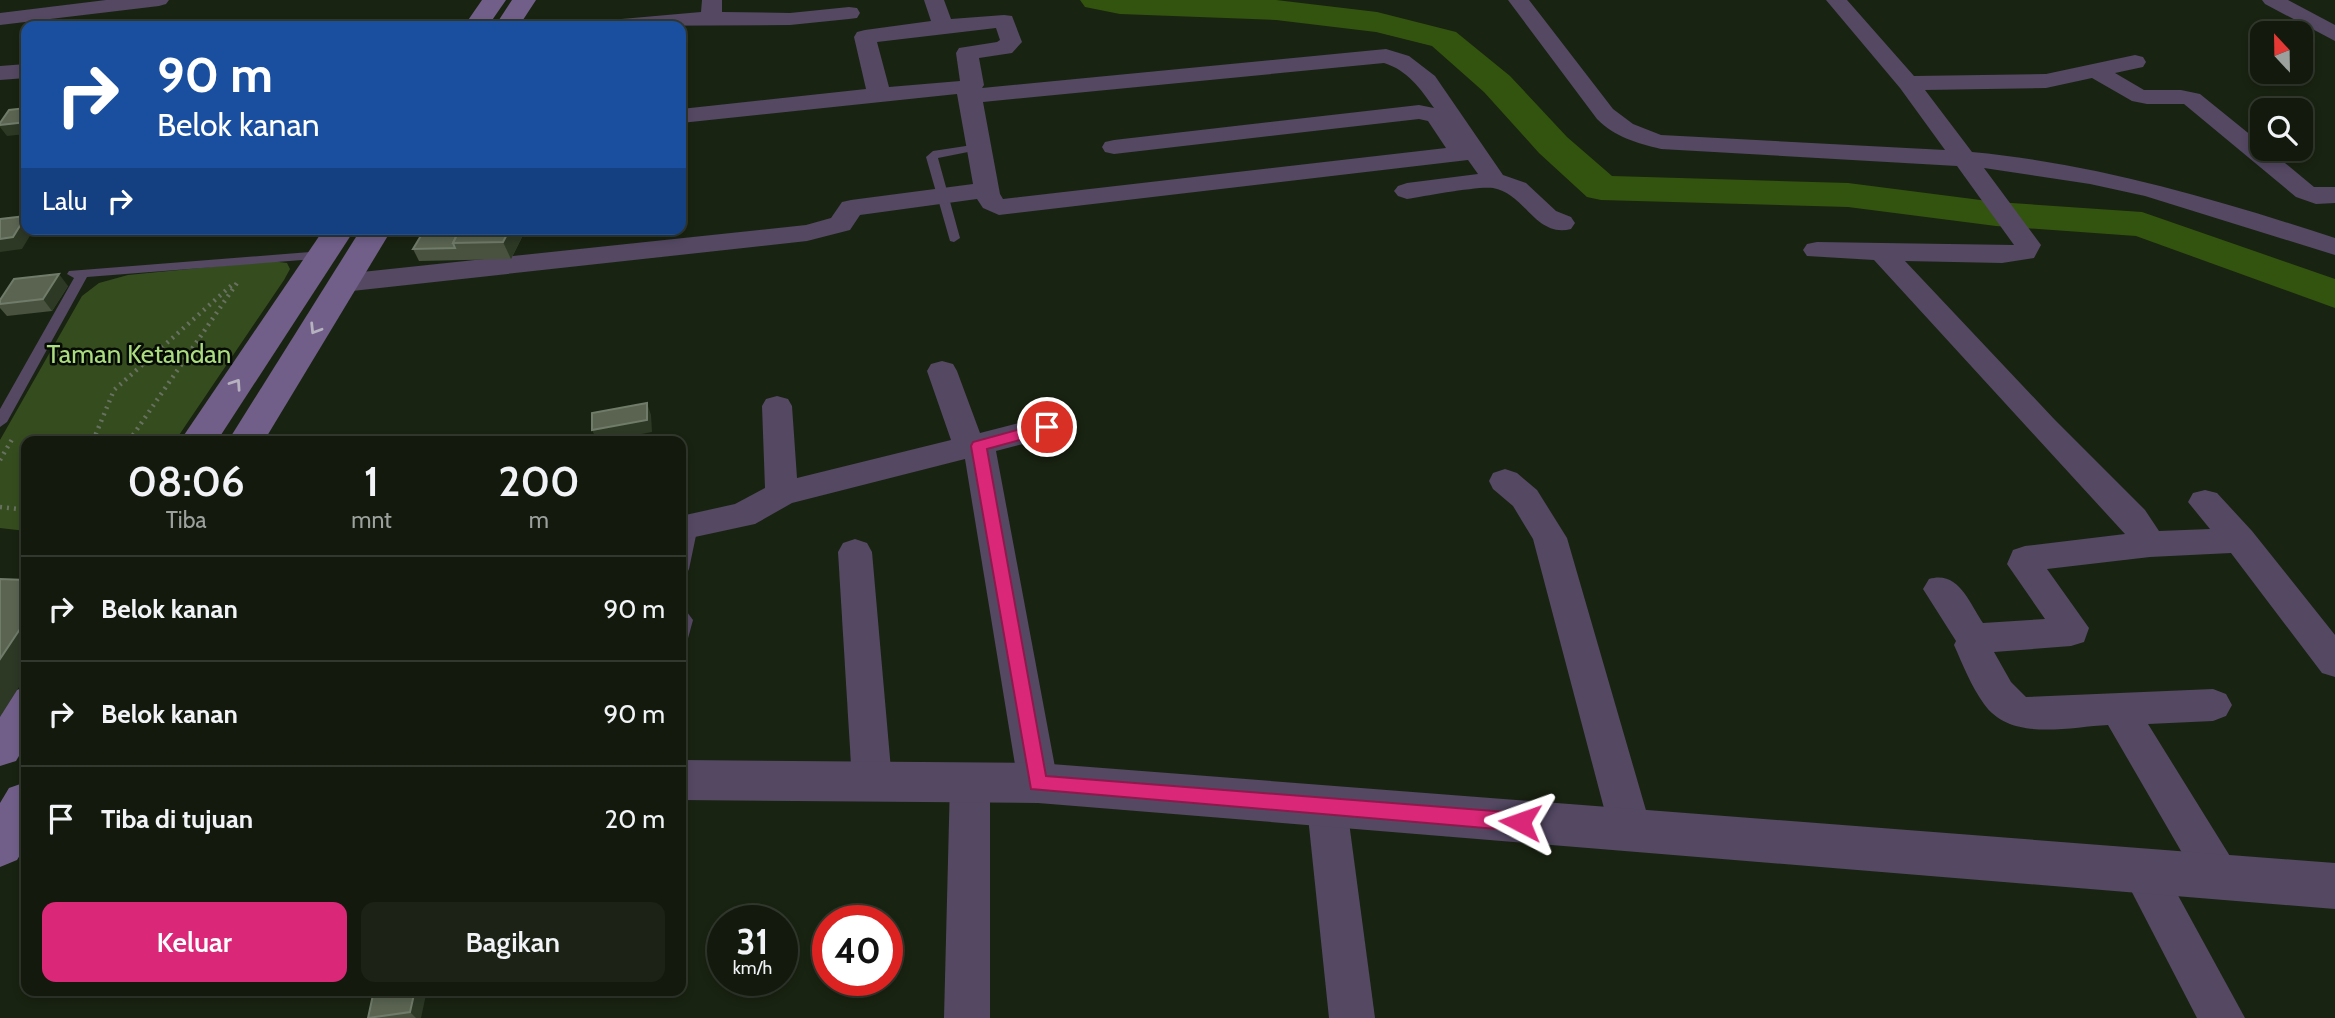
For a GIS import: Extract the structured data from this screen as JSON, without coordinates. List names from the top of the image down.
{
  "parks": ["Taman Ketandan"],
  "north": "top",
  "page": {
    "turn": ["90 m", "Belok kanan"],
    "then": "Lalu",
    "eta": [
      "08:06",
      "Tiba",
      "1",
      "mnt",
      "200",
      "m"
    ],
    "list": [
      {
        "name": "Belok kanan",
        "value": "90 m"
      },
      {
        "name": "Belok kanan",
        "value": "90 m"
      },
      {
        "name": "Tiba di tujuan",
        "value": "20 m"
      }
    ],
    "buttons": ["Keluar", "Bagikan"],
    "speed": "31 km/h",
    "limit": "40"
  }
}
